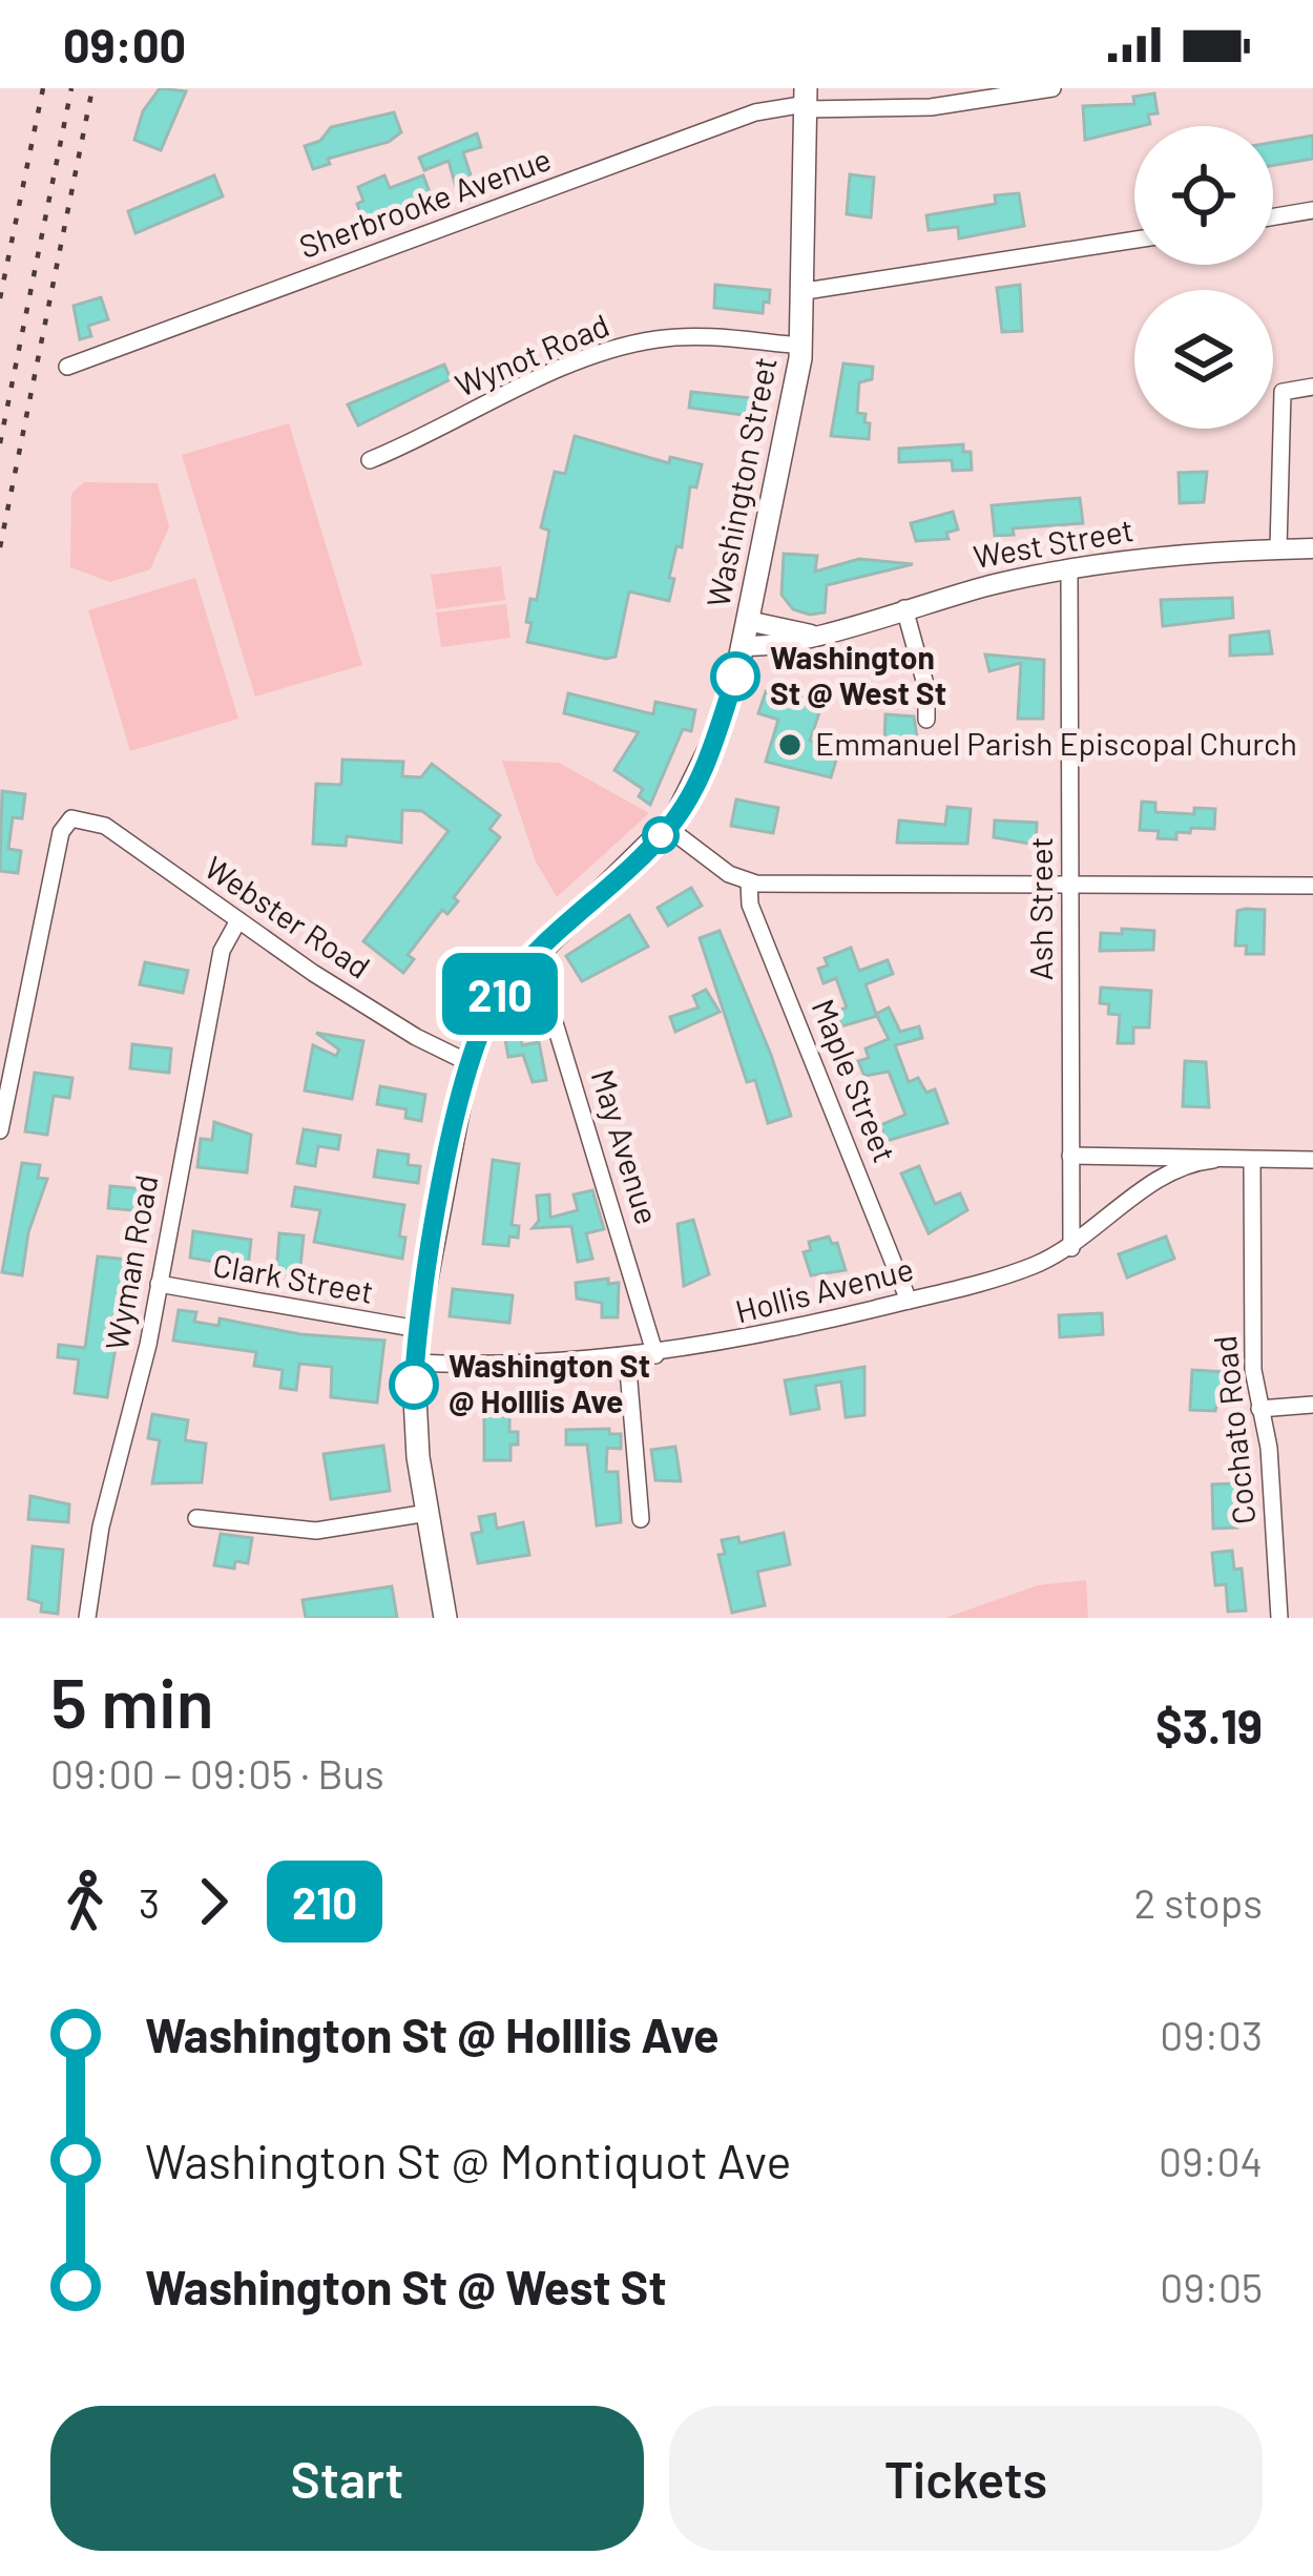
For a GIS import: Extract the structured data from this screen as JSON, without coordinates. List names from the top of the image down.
{
  "streets": {
    "main road": ["Washington Street"],
    "street": [
      "Sherbrooke Avenue",
      "Wynot Road",
      "West Street",
      "Ash Street",
      "Webster Road",
      "Maple Street",
      "May Avenue",
      "Wyman Road",
      "Clark Street",
      "Hollis Avenue",
      "Cochato Road"
    ]
  },
  "crossings": [
    ["Sherbrooke Avenue", "Washington Street"],
    ["Wynot Road", "Washington Street"],
    ["Washington Street", "West Street"],
    ["Washington Street", "Webster Road"],
    ["Washington Street", "May Avenue"],
    ["Washington Street", "Clark Street"],
    ["Washington Street", "Hollis Avenue"],
    ["West Street", "Ash Street"],
    ["Ash Street", "Hollis Avenue"],
    ["Webster Road", "Wyman Road"],
    ["Maple Street", "Hollis Avenue"],
    ["May Avenue", "Hollis Avenue"],
    ["Wyman Road", "Clark Street"],
    ["Hollis Avenue", "Cochato Road"]
  ],
  "places": ["Washington St @ West St", "Emmanuel Parish Episcopal Church", "Washington St @ Holllis Ave"],
  "lines": ["bus line 210"],
  "page": {
    "status": "09:00",
    "on_map": "210",
    "heading": ["5 min", "09:00 – 09:05 · Bus", "$3.19"],
    "legs": ["3", "210", "2 stops"],
    "list": [
      {
        "name": "Washington St @ Holllis Ave",
        "value": "09:03"
      },
      {
        "name": "Washington St @ Montiquot Ave",
        "value": "09:04"
      },
      {
        "name": "Washington St @ West St",
        "value": "09:05"
      }
    ],
    "buttons": ["Start", "Tickets"]
  }
}
